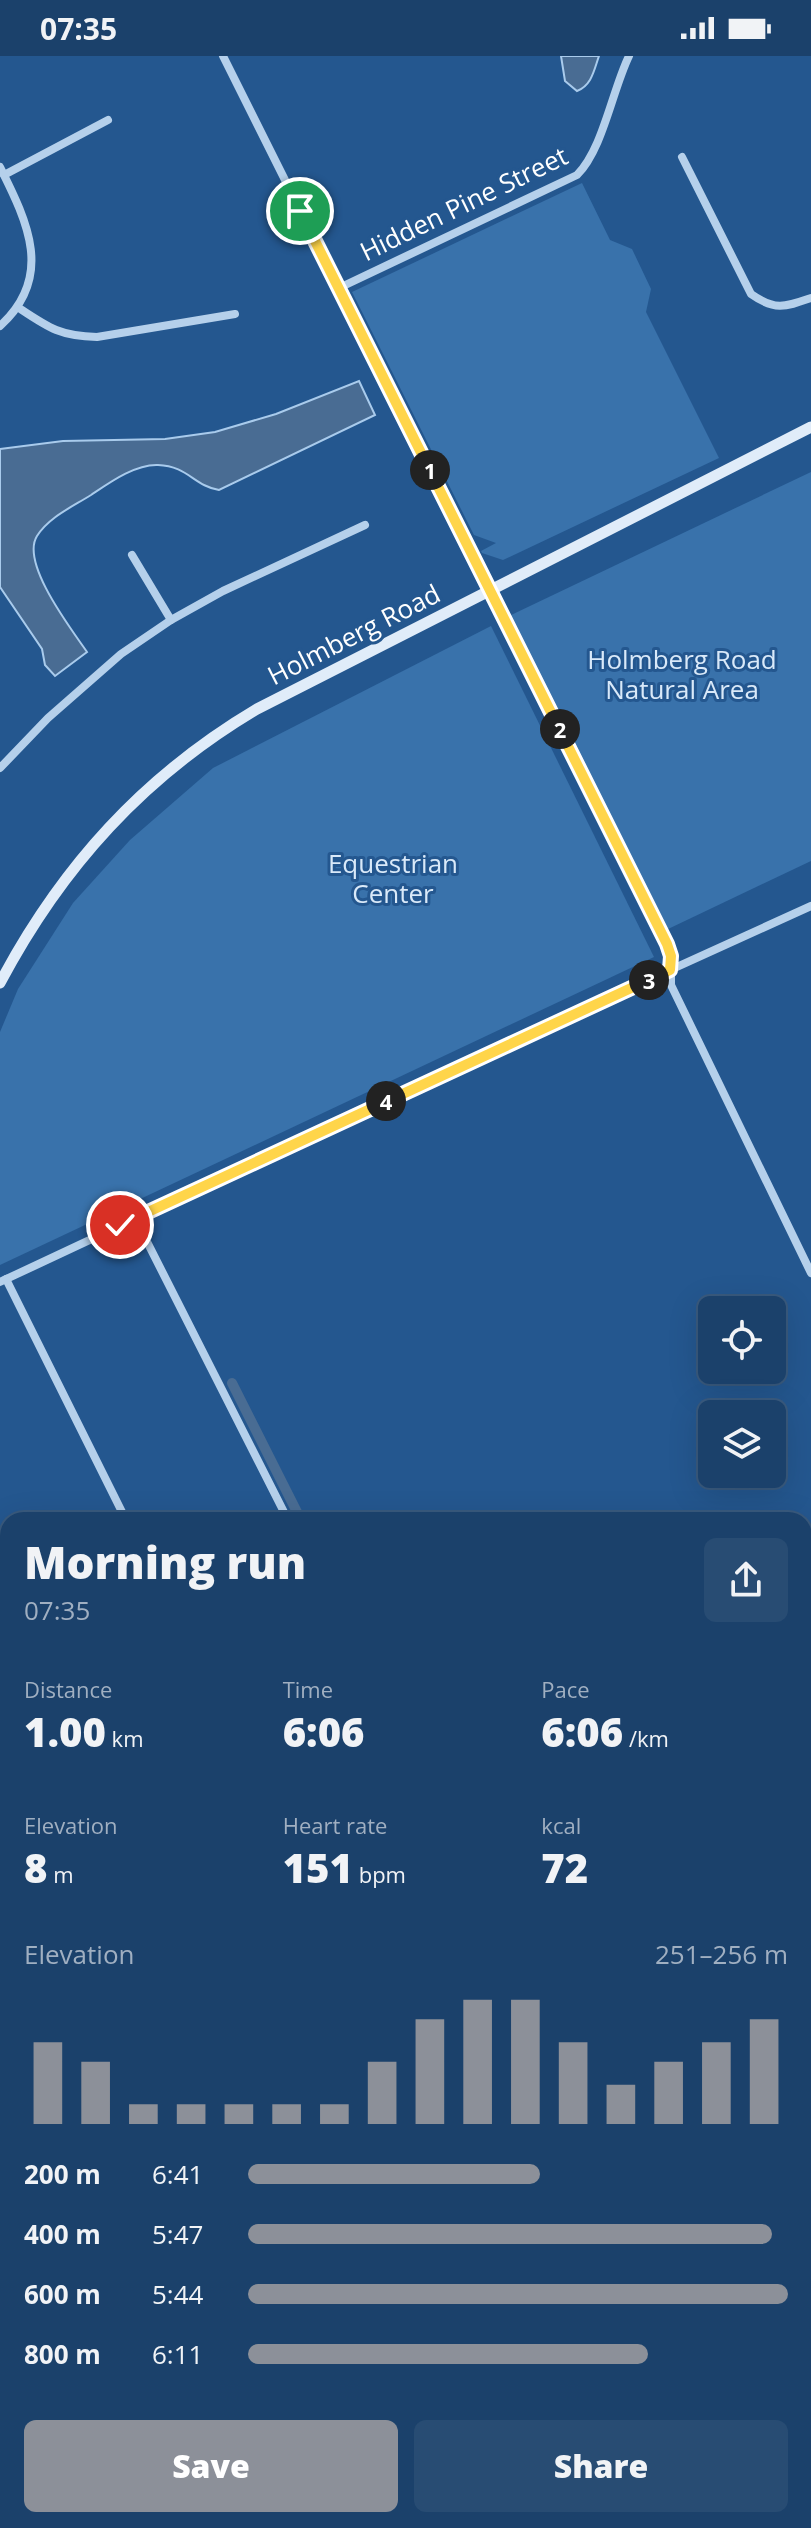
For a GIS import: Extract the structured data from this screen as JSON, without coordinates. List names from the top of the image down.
{
  "streets": {
    "street": ["Hidden Pine Street", "Holmberg Road"]
  },
  "parks": ["Holmberg Road Natural Area", "Equestrian Center"],
  "page": {
    "status": "07:35",
    "pins": [
      "1",
      "2",
      "3",
      "4"
    ],
    "heading": ["Morning run", "07:35"],
    "stats": [
      ["Distance", "1.00 km"],
      ["Time", "6:06"],
      ["Pace", "6:06 /km"],
      ["Elevation", "8 m"],
      ["Heart rate", "151 bpm"],
      ["kcal", "72"]
    ],
    "chart": ["Elevation", "251–256 m"],
    "list": [
      {
        "name": "200 m",
        "note": "6:41"
      },
      {
        "name": "400 m",
        "note": "5:47"
      },
      {
        "name": "600 m",
        "note": "5:44"
      },
      {
        "name": "800 m",
        "note": "6:11"
      }
    ],
    "buttons": ["Save", "Share"]
  }
}
